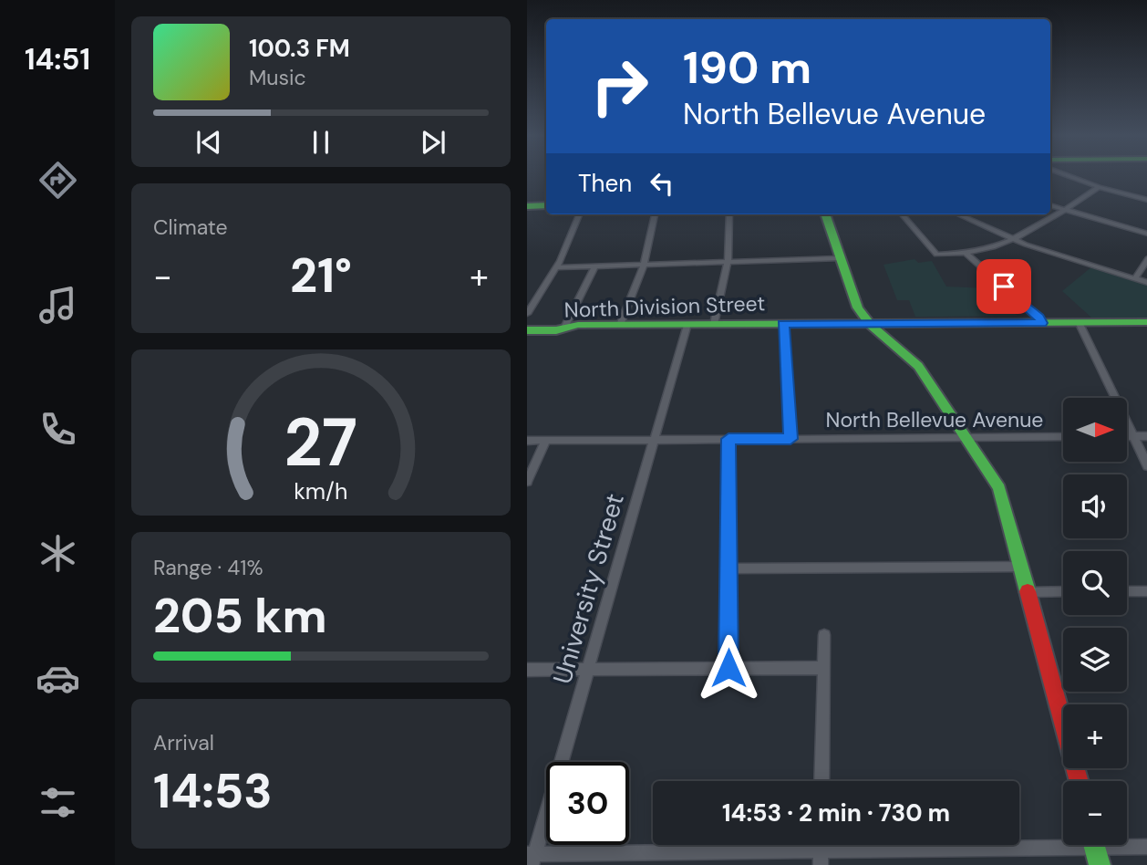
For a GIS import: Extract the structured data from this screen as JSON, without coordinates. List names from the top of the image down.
{
  "streets": {
    "main road": ["North Division Street"],
    "street": ["North Bellevue Avenue", "University Street"]
  },
  "crossings": [
    ["North Division Street", "University Street"],
    ["North Bellevue Avenue", "University Street"]
  ],
  "north": "right",
  "page": {
    "tabs": "14:51",
    "turn": ["190 m", "North Bellevue Avenue"],
    "song": ["100.3 FM", "Music"],
    "then": "Then",
    "tile": [
      "Climate",
      ["Range · 41%", "205 km"],
      ["Arrival", "14:53"]
    ],
    "heat": ["−", "21°", "+"],
    "map_buttons": ["+", "−"],
    "limit": "30",
    "trip": "14:53 · 2 min · 730 m",
    "gauge": ["27", "km/h"]
  }
}
